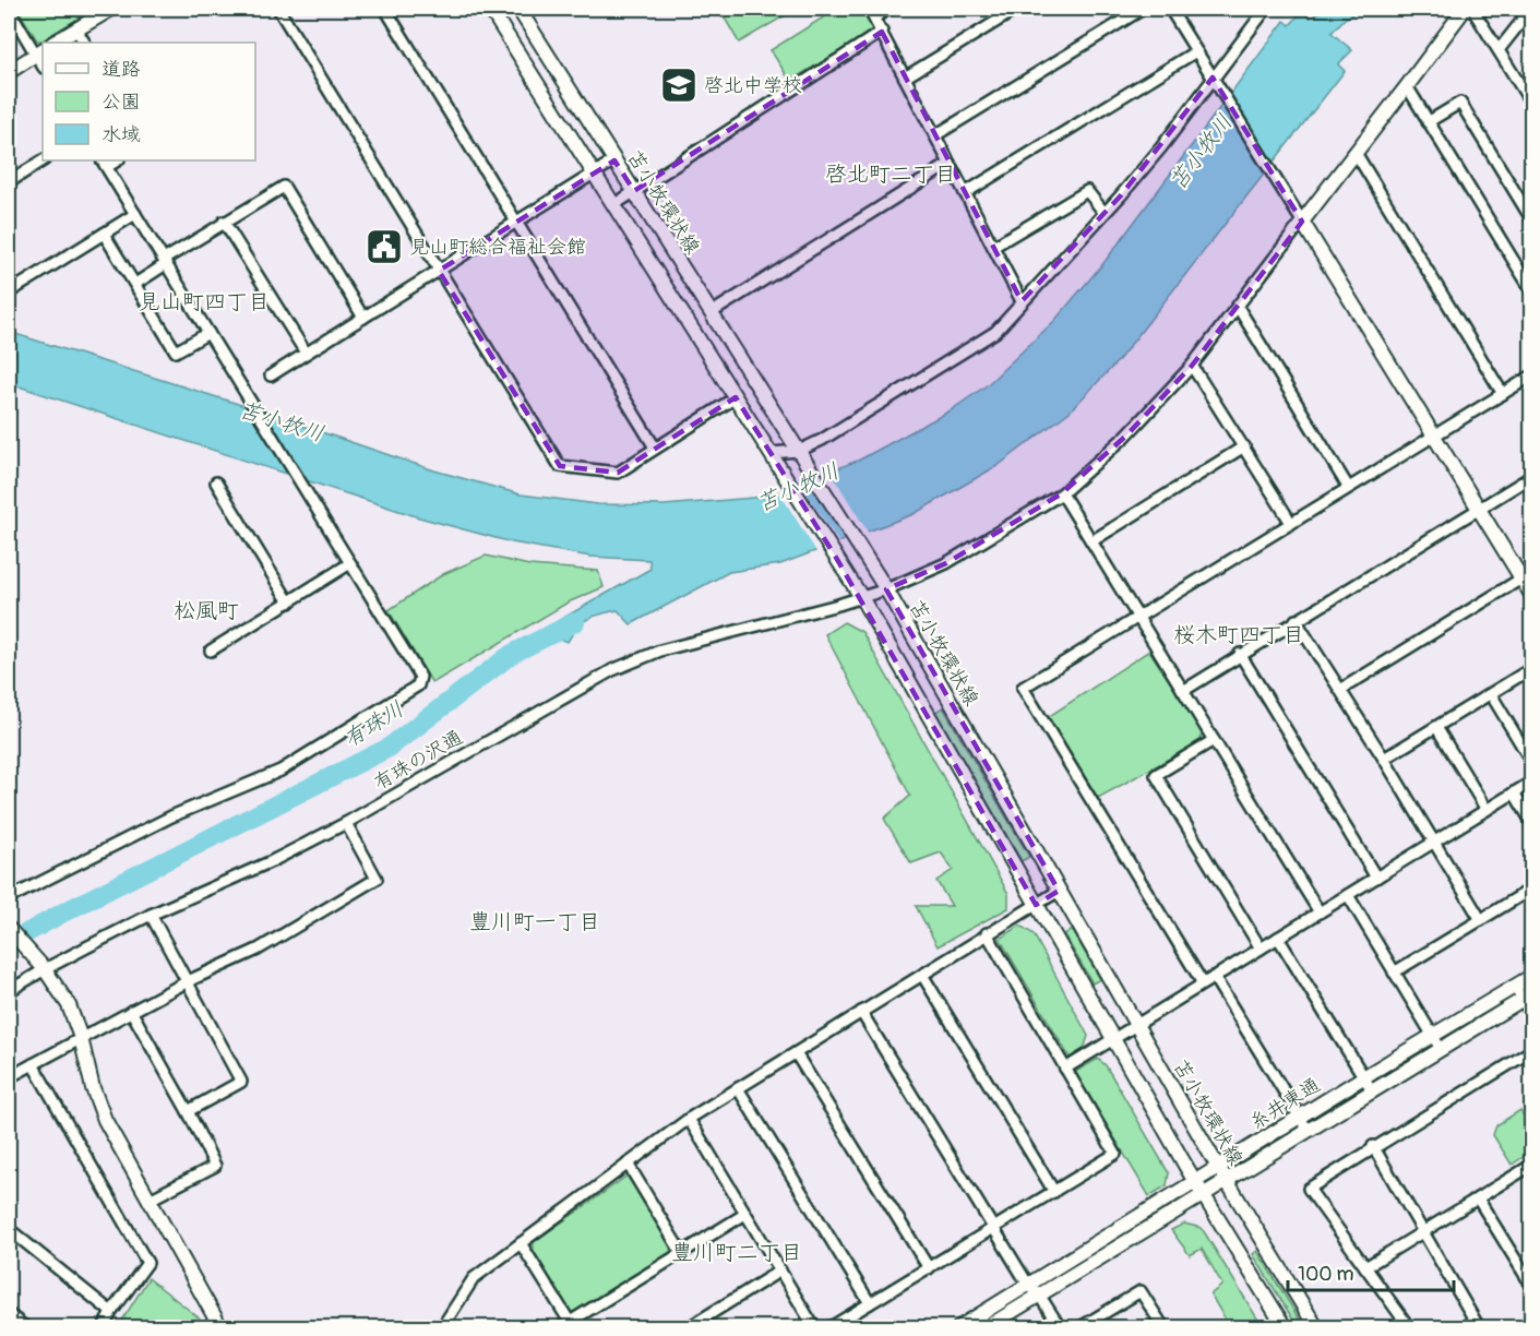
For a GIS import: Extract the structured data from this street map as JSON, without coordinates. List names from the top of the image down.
{
  "streets": {
    "main road": ["苫小牧環状線", "糸井東通"],
    "street": ["有珠の沢通"]
  },
  "crossings": [
    ["苫小牧環状線", "有珠の沢通"],
    ["苫小牧環状線", "糸井東通"]
  ],
  "districts": [
    "啓北町二丁目",
    "見山町四丁目",
    "松風町",
    "桜木町四丁目",
    "豊川町一丁目",
    "豊川町二丁目"
  ],
  "water": ["苫小牧川", "有珠川"],
  "places": {
    "school or university": ["啓北中学校"],
    "public building": ["見山町総合福祉会館"]
  },
  "legend": ["道路", "公園", "水域"],
  "scale_bar": "100 m"
}
